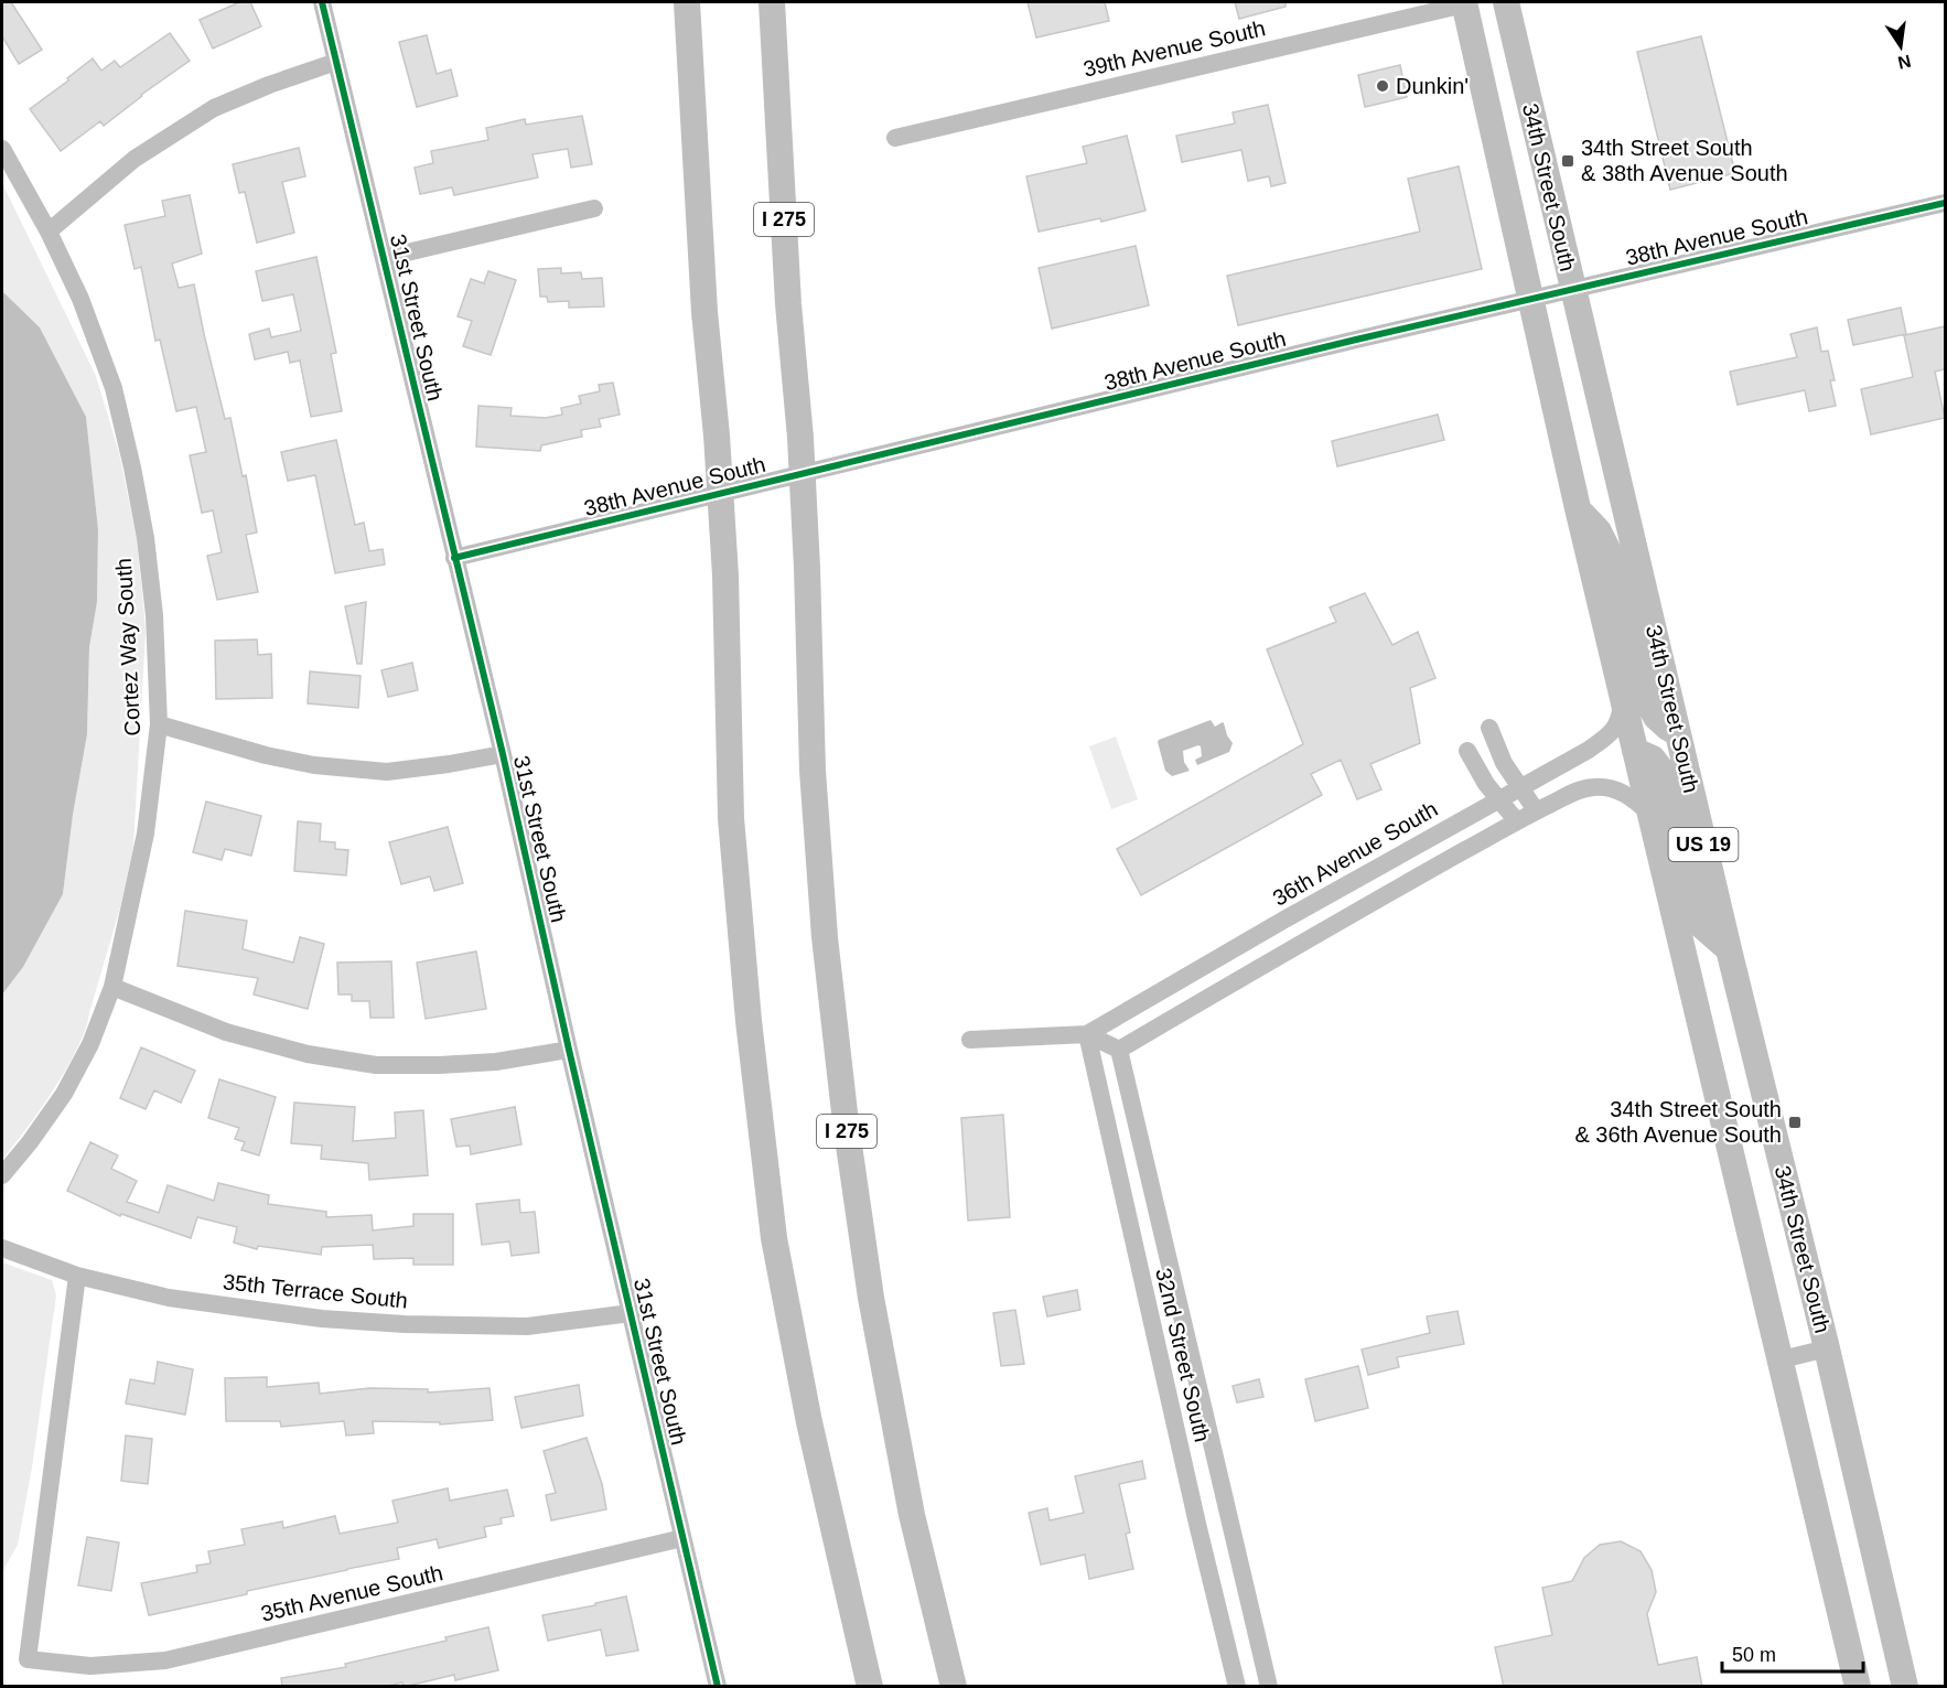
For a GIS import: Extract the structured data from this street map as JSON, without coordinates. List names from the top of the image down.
{
  "streets": {
    "highway": ["34th Street South", "I 275", "US 19"],
    "street": [
      "39th Avenue South",
      "38th Avenue South",
      "31st Street South",
      "Cortez Way South",
      "36th Avenue South",
      "35th Terrace South",
      "32nd Street South",
      "35th Avenue South"
    ]
  },
  "crossings": [
    ["39th Avenue South", "34th Street South"],
    ["34th Street South", "38th Avenue South"],
    ["34th Street South", "36th Avenue South"],
    ["38th Avenue South", "31st Street South"],
    ["31st Street South", "35th Terrace South"],
    ["31st Street South", "35th Avenue South"],
    ["36th Avenue South", "32nd Street South"],
    ["35th Terrace South", "35th Avenue South"]
  ],
  "places": {
    "other": ["Dunkin'"],
    "transit": ["34th Street South & 38th Avenue South", "34th Street South & 36th Avenue South"]
  },
  "scale_bar": "50 m",
  "north": "bottom"
}
